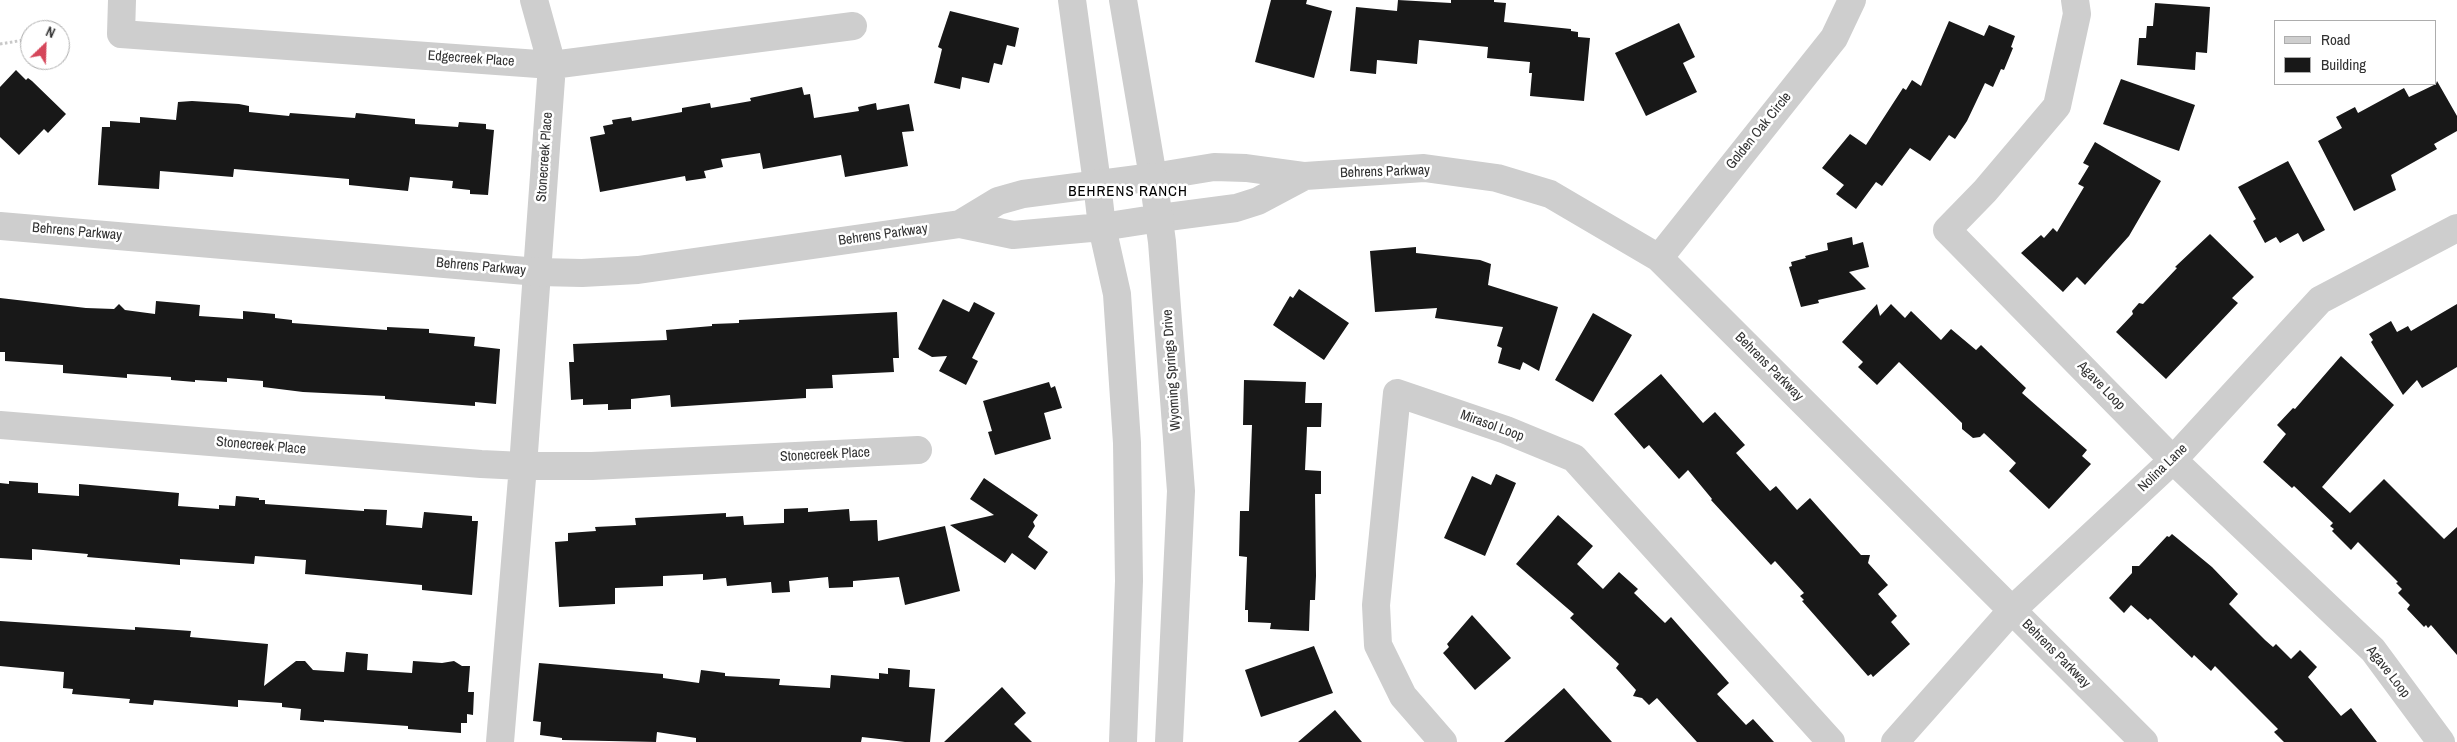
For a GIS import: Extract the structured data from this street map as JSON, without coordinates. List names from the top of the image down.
{
  "streets": {
    "street": [
      "Edgecreek Place",
      "Golden Oak Circle",
      "Stonecreek Place",
      "Behrens Parkway",
      "Wyoming Springs Drive",
      "Agave Loop",
      "Mirasol Loop",
      "Nolina Lane"
    ]
  },
  "crossings": [
    ["Edgecreek Place", "Stonecreek Place"],
    ["Golden Oak Circle", "Behrens Parkway"],
    ["Stonecreek Place", "Behrens Parkway"],
    ["Behrens Parkway", "Wyoming Springs Drive"],
    ["Behrens Parkway", "Nolina Lane"],
    ["Agave Loop", "Nolina Lane"]
  ],
  "districts": ["BEHRENS RANCH"],
  "legend": ["Road", "Building"],
  "north": "top right"
}
